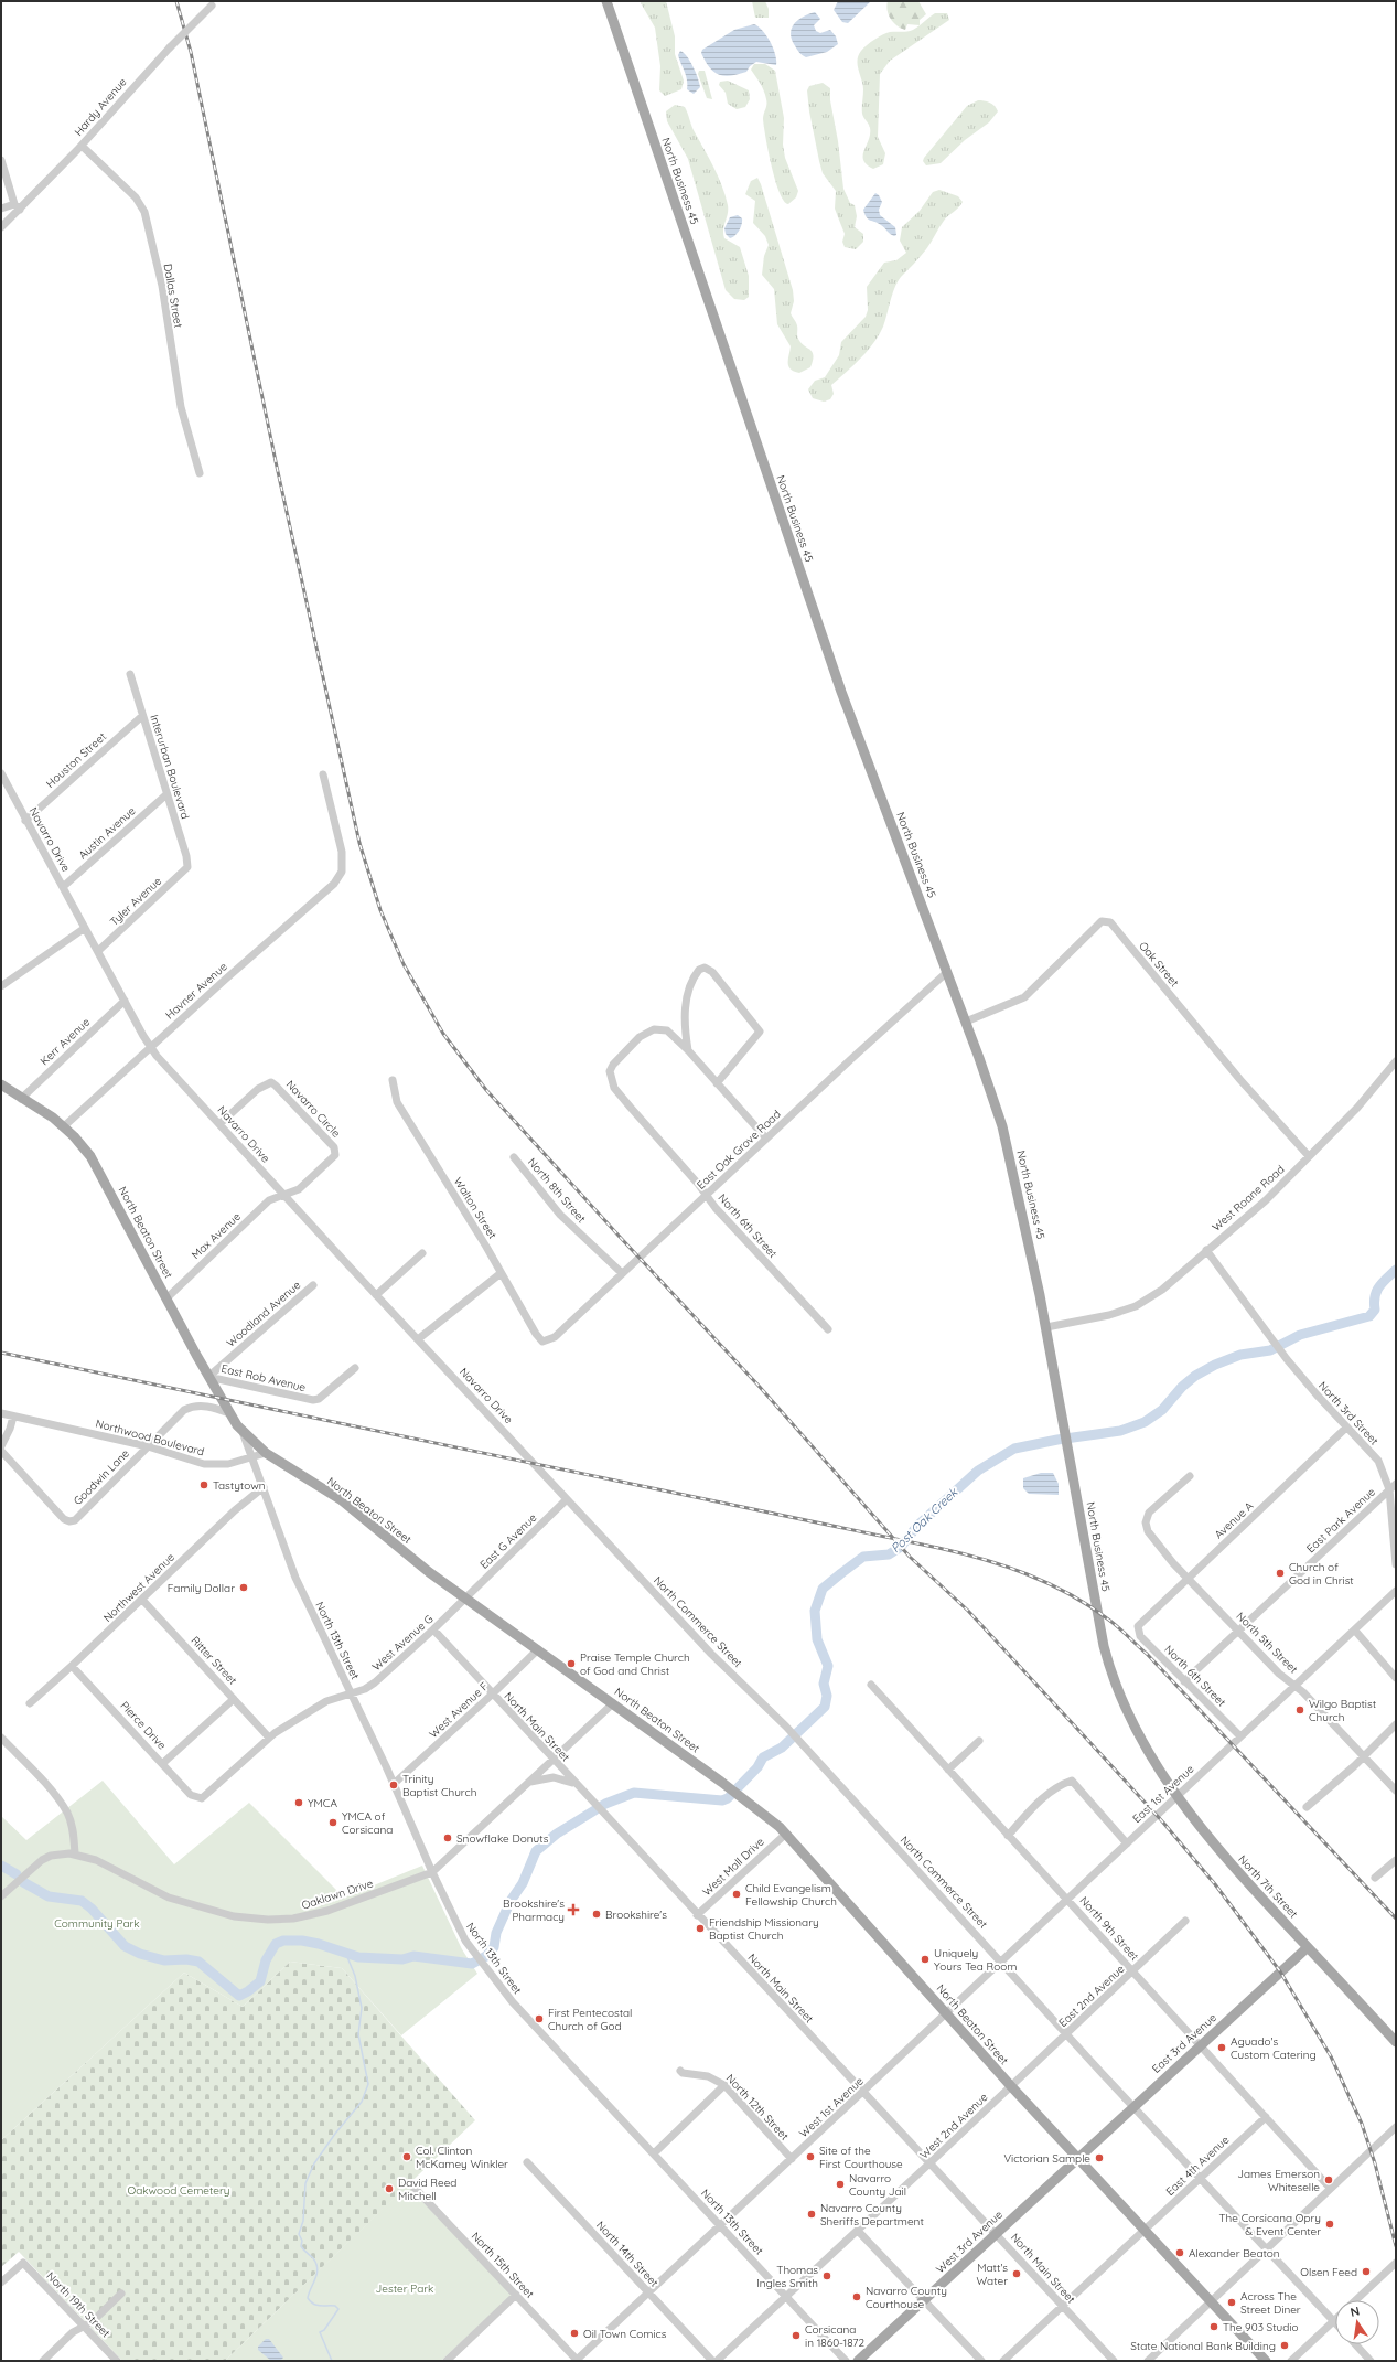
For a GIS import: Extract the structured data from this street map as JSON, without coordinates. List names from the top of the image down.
{
  "streets": {
    "main road": [
      "North Business 45",
      "North Beaton Street",
      "North 7th Street",
      "East 3rd Avenue",
      "West 3rd Avenue"
    ],
    "street": [
      "Hardy Avenue",
      "Dallas Street",
      "Houston Street",
      "Interurban Boulevard",
      "Austin Avenue",
      "Navarro Drive",
      "Tyler Avenue",
      "Oak Street",
      "Havner Avenue",
      "Kerr Avenue",
      "Navarro Circle",
      "East Oak Grove Road",
      "North 8th Street",
      "West Roane Road",
      "Walton Street",
      "North 6th Street",
      "Max Avenue",
      "Woodland Avenue",
      "East Rob Avenue",
      "North 3rd Street",
      "Northwood Boulevard",
      "Goodwin Lane",
      "Avenue A",
      "East Park Avenue",
      "East G Avenue",
      "Northwest Avenue",
      "North Commerce Street",
      "North 13th Street",
      "West Avenue G",
      "North 5th Street",
      "Ritter Street",
      "West Avenue F",
      "Pierce Drive",
      "North Main Street",
      "East 1st Avenue",
      "West Mall Drive",
      "Oaklawn Drive",
      "North 9th Street",
      "East 2nd Avenue",
      "North 12th Street",
      "West 1st Avenue",
      "West 2nd Avenue",
      "East 4th Avenue",
      "North 14th Street",
      "North 15th Street",
      "North 19th Street"
    ]
  },
  "crossings": [
    ["Hardy Avenue", "Dallas Street"],
    ["North Business 45", "Oak Street"],
    ["North Business 45", "East Oak Grove Road"],
    ["North Business 45", "West Roane Road"],
    ["North Business 45", "North 7th Street"],
    ["Houston Street", "Interurban Boulevard"],
    ["Houston Street", "Navarro Drive"],
    ["Interurban Boulevard", "Austin Avenue"],
    ["Interurban Boulevard", "Tyler Avenue"],
    ["Austin Avenue", "Navarro Drive"],
    ["Navarro Drive", "Tyler Avenue"],
    ["Navarro Drive", "Havner Avenue"],
    ["Navarro Drive", "Kerr Avenue"],
    ["Navarro Drive", "Navarro Circle"],
    ["Navarro Drive", "Max Avenue"],
    ["Navarro Drive", "North Commerce Street"],
    ["Oak Street", "West Roane Road"],
    ["Havner Avenue", "North Beaton Street"],
    ["Kerr Avenue", "North Beaton Street"],
    ["Navarro Circle", "Max Avenue"],
    ["East Oak Grove Road", "North 8th Street"],
    ["East Oak Grove Road", "Walton Street"],
    ["East Oak Grove Road", "North 6th Street"],
    ["West Roane Road", "North 3rd Street"],
    ["North 6th Street", "Avenue A"],
    ["North 6th Street", "East Park Avenue"],
    ["North 6th Street", "East 1st Avenue"],
    ["North Beaton Street", "Max Avenue"],
    ["North Beaton Street", "Woodland Avenue"],
    ["North Beaton Street", "East Rob Avenue"],
    ["North Beaton Street", "Northwood Boulevard"],
    ["North Beaton Street", "Goodwin Lane"],
    ["North Beaton Street", "East G Avenue"],
    ["North Beaton Street", "North 13th Street"],
    ["North Beaton Street", "West Avenue G"],
    ["North Beaton Street", "West Avenue F"],
    ["North Beaton Street", "East 1st Avenue"],
    ["North Beaton Street", "West Mall Drive"],
    ["North Beaton Street", "Oaklawn Drive"],
    ["North Beaton Street", "East 2nd Avenue"],
    ["North Beaton Street", "East 3rd Avenue"],
    ["North Beaton Street", "West 1st Avenue"],
    ["North Beaton Street", "West 2nd Avenue"],
    ["North Beaton Street", "East 4th Avenue"],
    ["North Beaton Street", "West 3rd Avenue"],
    ["Woodland Avenue", "East Rob Avenue"],
    ["North 3rd Street", "Avenue A"],
    ["North 3rd Street", "East Park Avenue"],
    ["Northwood Boulevard", "Goodwin Lane"],
    ["Northwood Boulevard", "North 13th Street"],
    ["Avenue A", "North 5th Street"],
    ["East Park Avenue", "North 5th Street"],
    ["East G Avenue", "North Commerce Street"],
    ["East G Avenue", "West Avenue G"],
    ["Northwest Avenue", "North 13th Street"],
    ["Northwest Avenue", "Ritter Street"],
    ["Northwest Avenue", "Pierce Drive"],
    ["North Commerce Street", "East 1st Avenue"],
    ["North Commerce Street", "East 2nd Avenue"],
    ["North Commerce Street", "East 3rd Avenue"],
    ["North Commerce Street", "East 4th Avenue"],
    ["North 13th Street", "West Avenue G"],
    ["North 13th Street", "West Avenue F"],
    ["North 13th Street", "Oaklawn Drive"],
    ["North 13th Street", "West 1st Avenue"],
    ["North 13th Street", "West 2nd Avenue"],
    ["West Avenue G", "Ritter Street"],
    ["West Avenue G", "Pierce Drive"],
    ["West Avenue G", "North Main Street"],
    ["North 5th Street", "East 1st Avenue"],
    ["West Avenue F", "North Main Street"],
    ["North Main Street", "West Mall Drive"],
    ["North Main Street", "Oaklawn Drive"],
    ["North Main Street", "West 1st Avenue"],
    ["North Main Street", "West 2nd Avenue"],
    ["North Main Street", "East 4th Avenue"],
    ["North Main Street", "West 3rd Avenue"],
    ["East 1st Avenue", "North 7th Street"],
    ["East 1st Avenue", "North 9th Street"],
    ["East 1st Avenue", "West 1st Avenue"],
    ["North 7th Street", "East 3rd Avenue"],
    ["North 9th Street", "East 2nd Avenue"],
    ["North 9th Street", "East 3rd Avenue"],
    ["North 9th Street", "East 4th Avenue"],
    ["East 2nd Avenue", "West 2nd Avenue"],
    ["East 3rd Avenue", "West 3rd Avenue"],
    ["North 12th Street", "West 1st Avenue"],
    ["West 1st Avenue", "North 14th Street"],
    ["West 1st Avenue", "North 15th Street"]
  ],
  "water": ["Post Oak Creek"],
  "parks": ["Community Park", "Oakwood Cemetery", "Jester Park"],
  "places": {
    "other": [
      "Tastytown",
      "Church of God in Christ",
      "Family Dollar",
      "Praise Temple Church of God and Christ",
      "Wilgo Baptist Church",
      "Trinity Baptist Church",
      "YMCA",
      "YMCA of Corsicana",
      "Snowflake Donuts",
      "Child Evangelism Fellowship Church",
      "Brookshire's",
      "Friendship Missionary Baptist Church",
      "Uniquely Yours Tea Room",
      "First Pentecostal Church of God",
      "Aguado's Custom Catering",
      "Col. Clinton McKamey Winkler",
      "Site of the First Courthouse",
      "Victorian Sample",
      "James Emerson Whiteselle",
      "Navarro County Jail",
      "David Reed Mitchell",
      "Navarro County Sheriffs Department",
      "The Corsicana Opry & Event Center",
      "Alexander Beaton",
      "Olsen Feed",
      "Matt's Water",
      "Thomas Ingles Smith",
      "Navarro County Courthouse",
      "Across The Street Diner",
      "The 903 Studio",
      "Oil Town Comics",
      "Corsicana in 1860-1872",
      "State National Bank Building"
    ],
    "health": ["Brookshire's Pharmacy"]
  },
  "north": "top"
}
